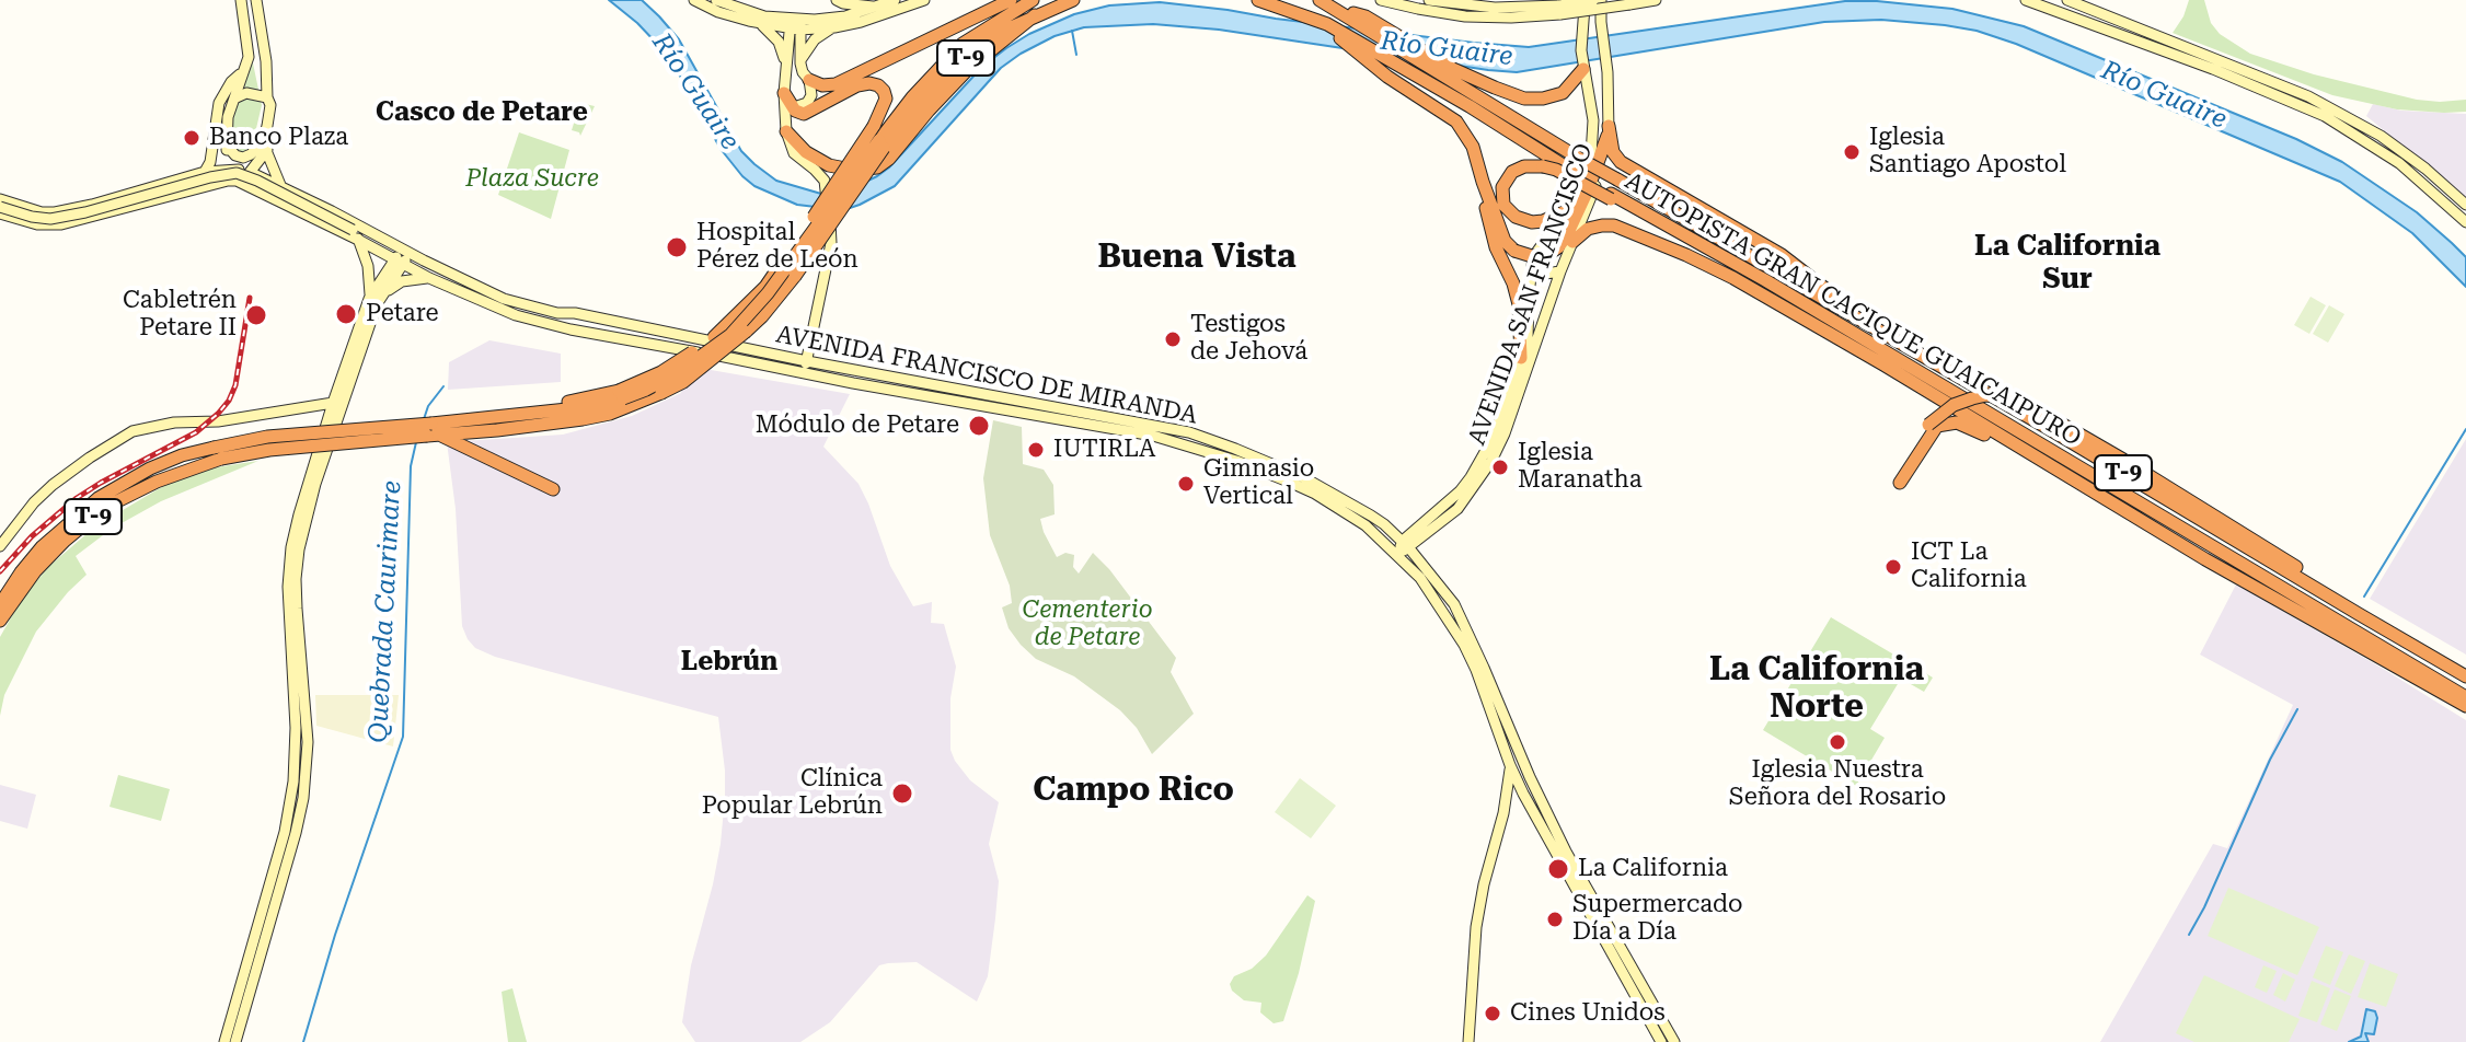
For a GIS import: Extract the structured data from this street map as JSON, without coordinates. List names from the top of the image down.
{
  "streets": {
    "highway": ["T-9", "AUTOPISTA GRAN CACIQUE GUAICAIPURO"],
    "street": ["AVENIDA SAN FRANCISCO", "AVENIDA FRANCISCO DE MIRANDA"]
  },
  "crossings": [
    ["AVENIDA SAN FRANCISCO", "AVENIDA FRANCISCO DE MIRANDA"]
  ],
  "districts": [
    "Casco de Petare",
    "La California Sur",
    "Buena Vista",
    "Lebrún",
    "La California Norte",
    "Campo Rico"
  ],
  "water": ["Río Guaire", "Quebrada Caurimare"],
  "parks": ["Plaza Sucre", "Cementerio de Petare"],
  "places": [
    "Banco Plaza",
    "Iglesia Santiago Apostol",
    "Hospital Pérez de León",
    "Petare",
    "Cabletrén Petare II",
    "Testigos de Jehová",
    "Módulo de Petare",
    "IUTIRLA",
    "Iglesia Maranatha",
    "Gimnasio Vertical",
    "ICT La California",
    "Iglesia Nuestra Señora del Rosario",
    "Clínica Popular Lebrún",
    "La California",
    "Supermercado Día a Día",
    "Cines Unidos"
  ]
}
